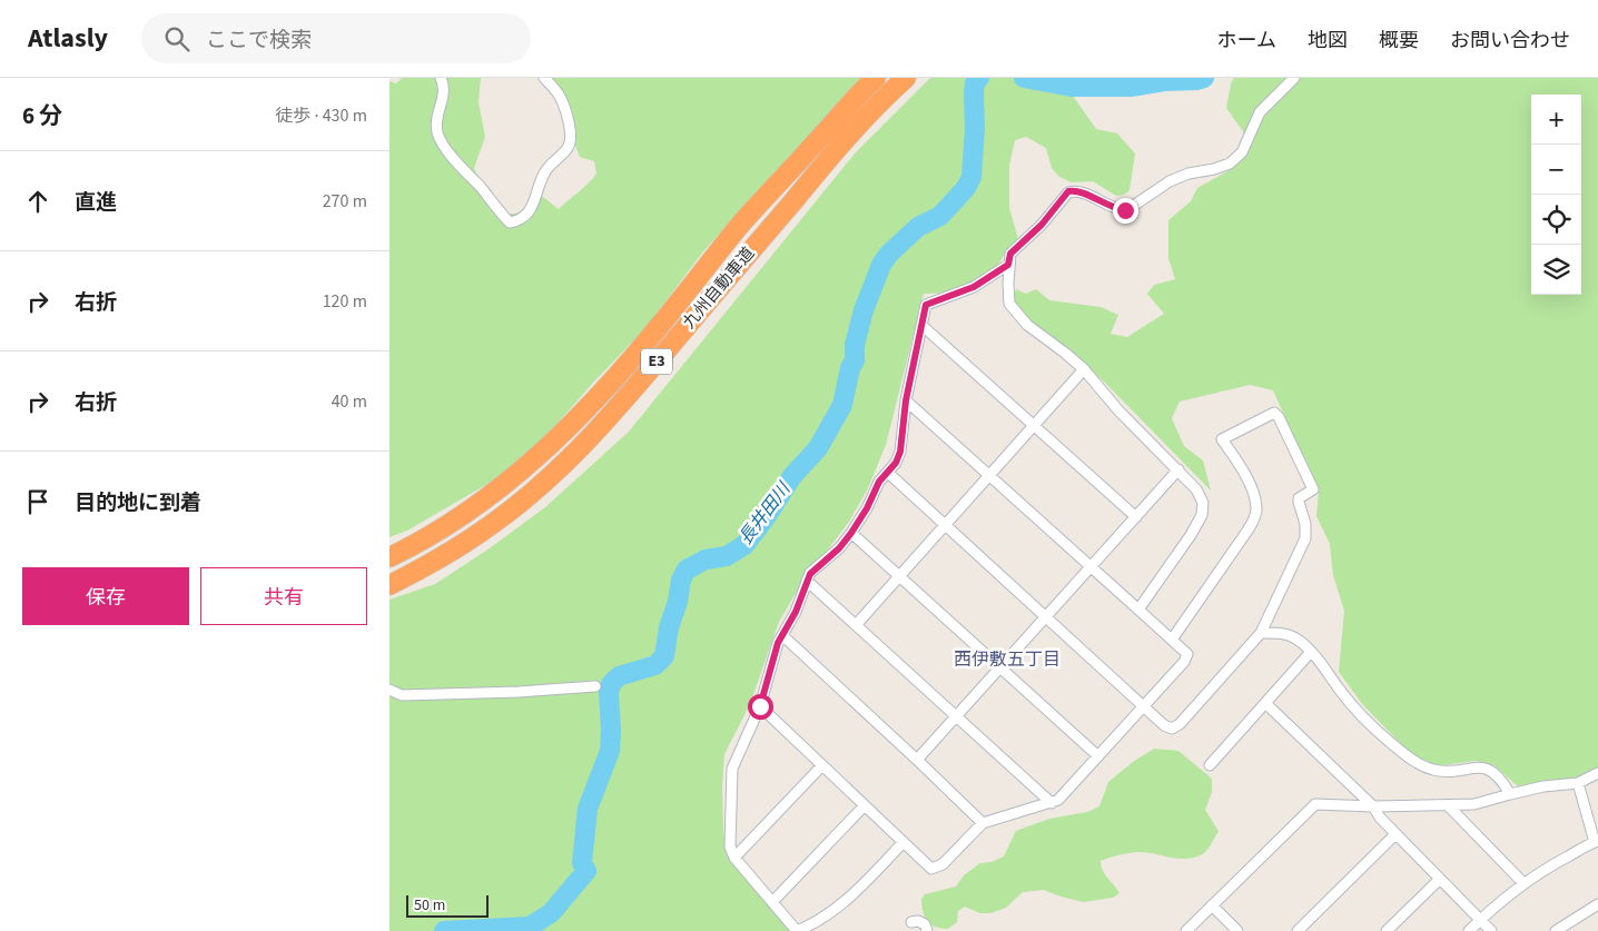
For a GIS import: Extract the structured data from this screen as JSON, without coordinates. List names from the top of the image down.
{
  "streets": {
    "highway": ["九州自動車道", "E3"]
  },
  "districts": ["西伊敷五丁目"],
  "water": ["長井田川"],
  "scale_bar": "50 m",
  "page": {
    "header": "Atlasly",
    "search": "ここで検索",
    "nav": [
      "ホーム",
      "地図",
      "概要",
      "お問い合わせ"
    ],
    "heading": ["6 分", "徒歩 · 430 m"],
    "map_buttons": ["+", "−"],
    "list": [
      ["直進", "270 m"],
      ["右折", "120 m"],
      ["右折", "40 m"],
      "目的地に到着"
    ],
    "buttons": ["保存", "共有"],
    "scale": "50 m"
  }
}
